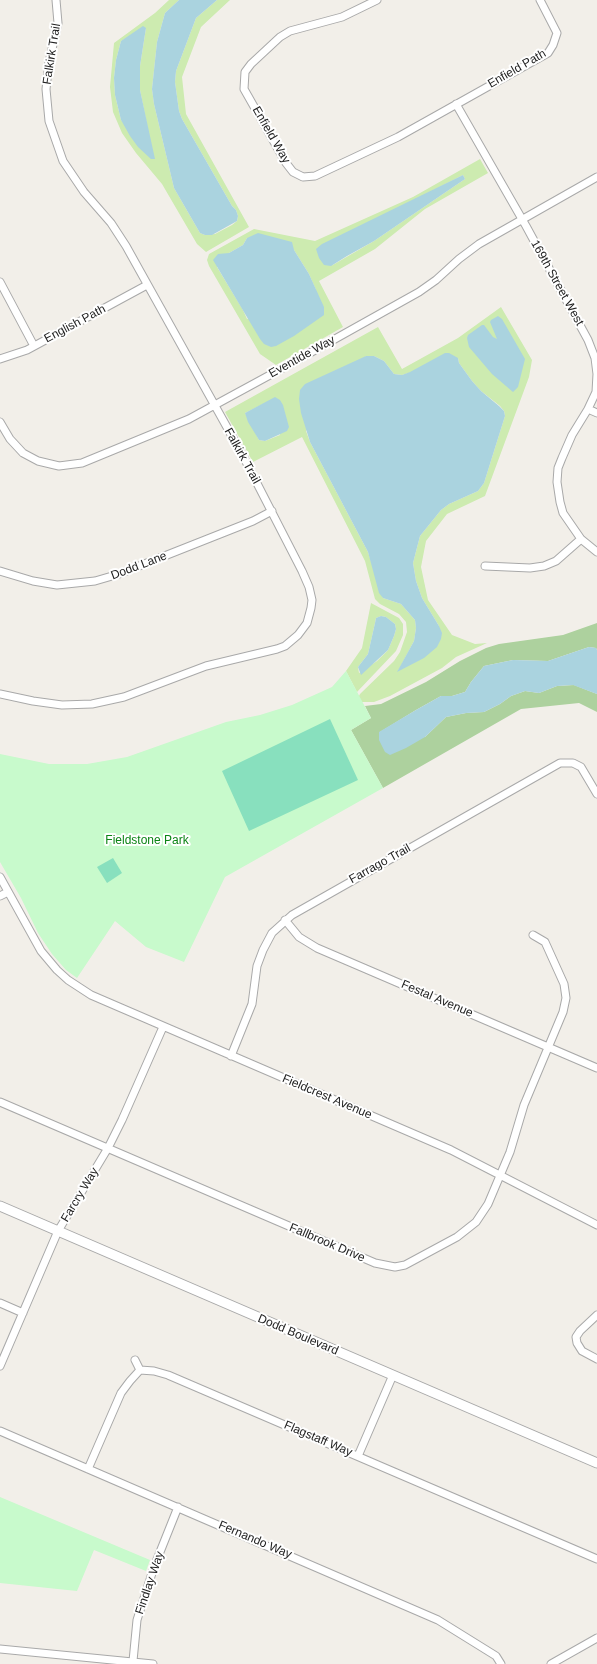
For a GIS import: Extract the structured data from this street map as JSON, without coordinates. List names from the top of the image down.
{
  "streets": {
    "street": [
      "Falkirk Trail",
      "Enfield Path",
      "Enfield Way",
      "169th Street West",
      "English Path",
      "Eventide Way",
      "Dodd Lane",
      "Farrago Trail",
      "Festal Avenue",
      "Fieldcrest Avenue",
      "Farcry Way",
      "Fallbrook Drive",
      "Dodd Boulevard",
      "Flagstaff Way",
      "Fernando Way",
      "Findlay Way"
    ]
  },
  "crossings": [
    ["Falkirk Trail", "English Path"],
    ["Falkirk Trail", "Eventide Way"],
    ["Falkirk Trail", "Dodd Lane"],
    ["Enfield Path", "Enfield Way"],
    ["Enfield Path", "169th Street West"],
    ["Enfield Way", "169th Street West"],
    ["169th Street West", "Eventide Way"],
    ["Farrago Trail", "Festal Avenue"],
    ["Farrago Trail", "Fieldcrest Avenue"],
    ["Festal Avenue", "Fallbrook Drive"],
    ["Fieldcrest Avenue", "Farcry Way"],
    ["Fieldcrest Avenue", "Fallbrook Drive"],
    ["Farcry Way", "Fallbrook Drive"],
    ["Farcry Way", "Dodd Boulevard"],
    ["Fernando Way", "Findlay Way"]
  ],
  "parks": ["Fieldstone Park"]
}
